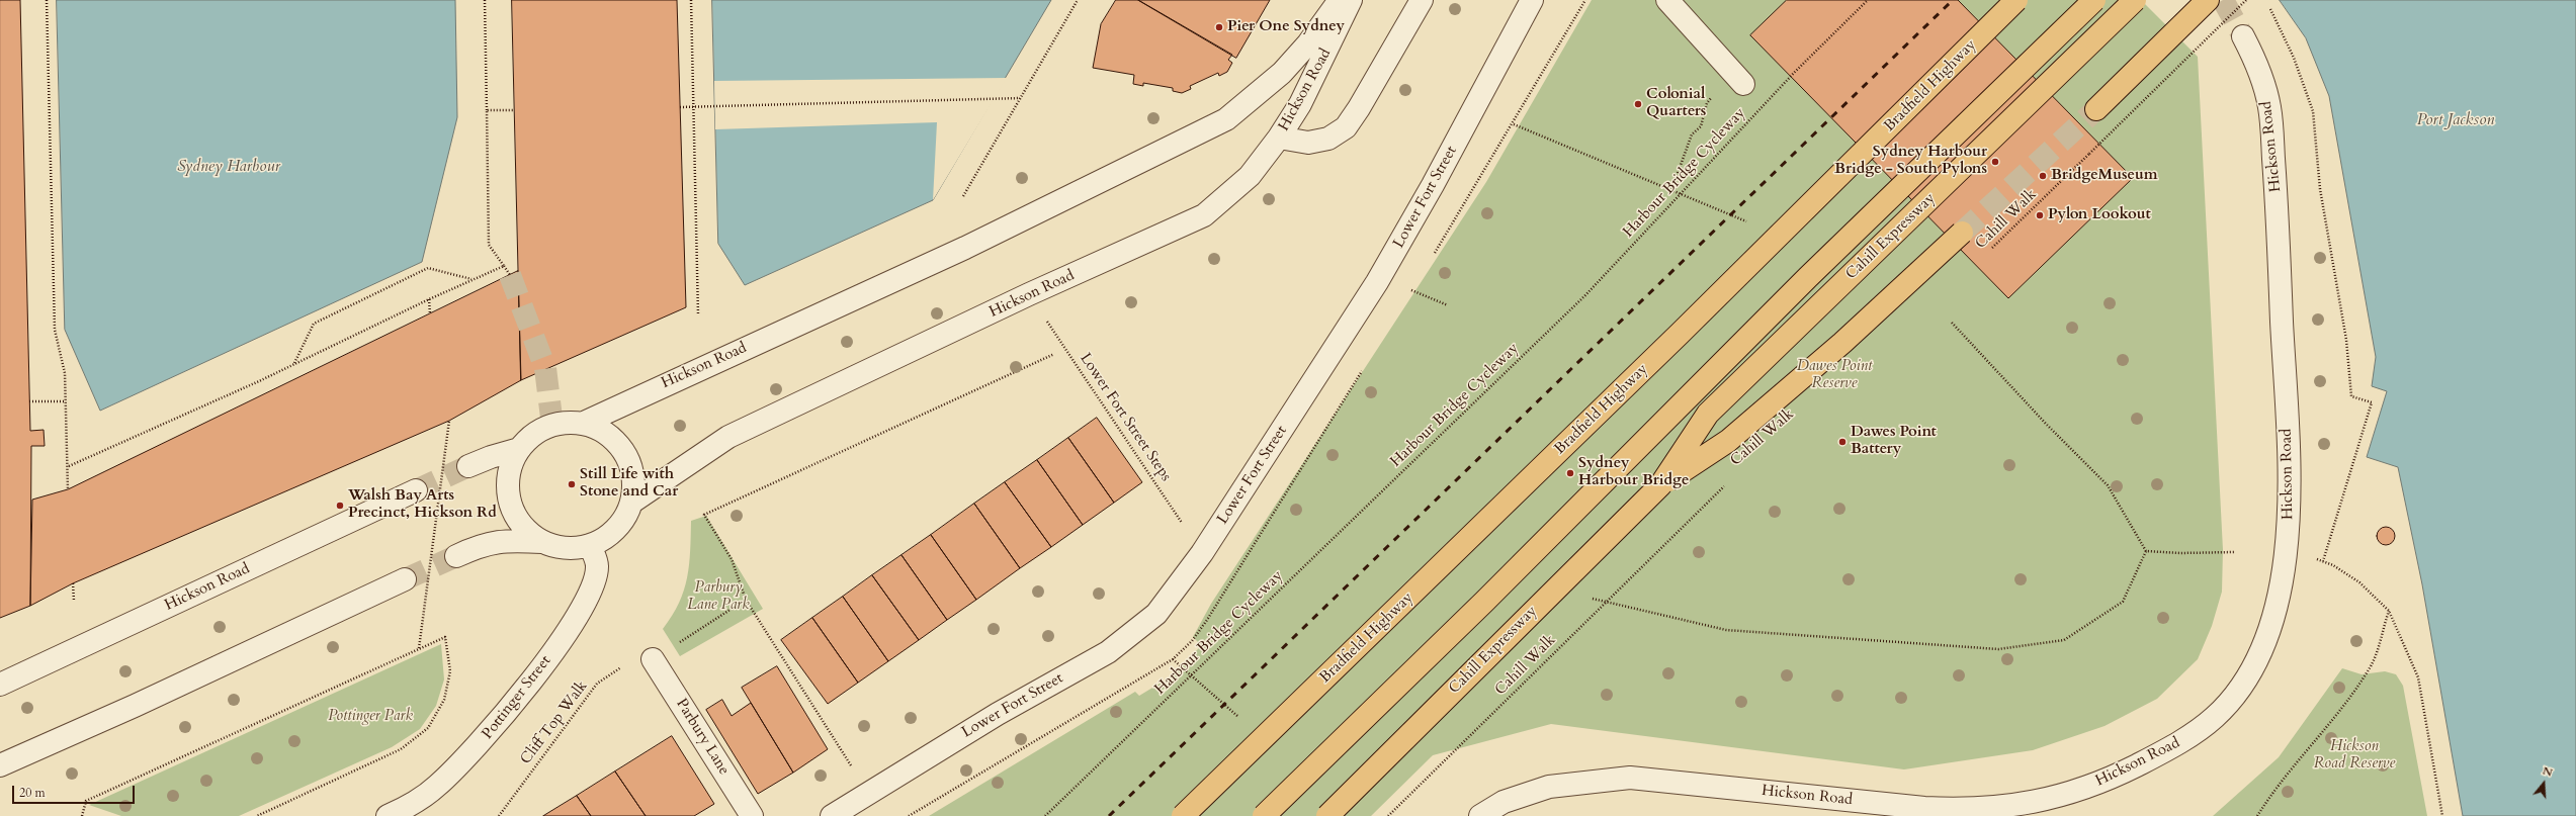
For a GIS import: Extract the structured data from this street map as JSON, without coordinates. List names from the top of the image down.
{
  "streets": {
    "highway": ["Bradfield Highway", "Cahill Expressway"],
    "street": [
      "Hickson Road",
      "Lower Fort Street",
      "Pottinger Street",
      "Parbury Lane"
    ],
    "path": [
      "Harbour Bridge Cycleway",
      "Cahill Walk",
      "Lower Fort Street Steps",
      "Cliff Top Walk"
    ]
  },
  "crossings": [
    ["Hickson Road", "Lower Fort Street Steps"],
    ["Hickson Road", "Pottinger Street"],
    ["Lower Fort Street", "Lower Fort Street Steps"],
    ["Cliff Top Walk", "Parbury Lane"]
  ],
  "water": ["Port Jackson", "Sydney Harbour"],
  "parks": [
    "Dawes Point Reserve",
    "Parbury Lane Park",
    "Pottinger Park",
    "Hickson Road Reserve"
  ],
  "places": [
    "Pier One Sydney",
    "Colonial Quarters",
    "Sydney Harbour Bridge - South Pylons",
    "BridgeMuseum",
    "Pylon Lookout",
    "Dawes Point Battery",
    "Sydney Harbour Bridge",
    "Still Life with Stone and Car",
    "Walsh Bay Arts Precinct, Hickson Rd"
  ],
  "scale_bar": "20 m",
  "north": "top"
}
